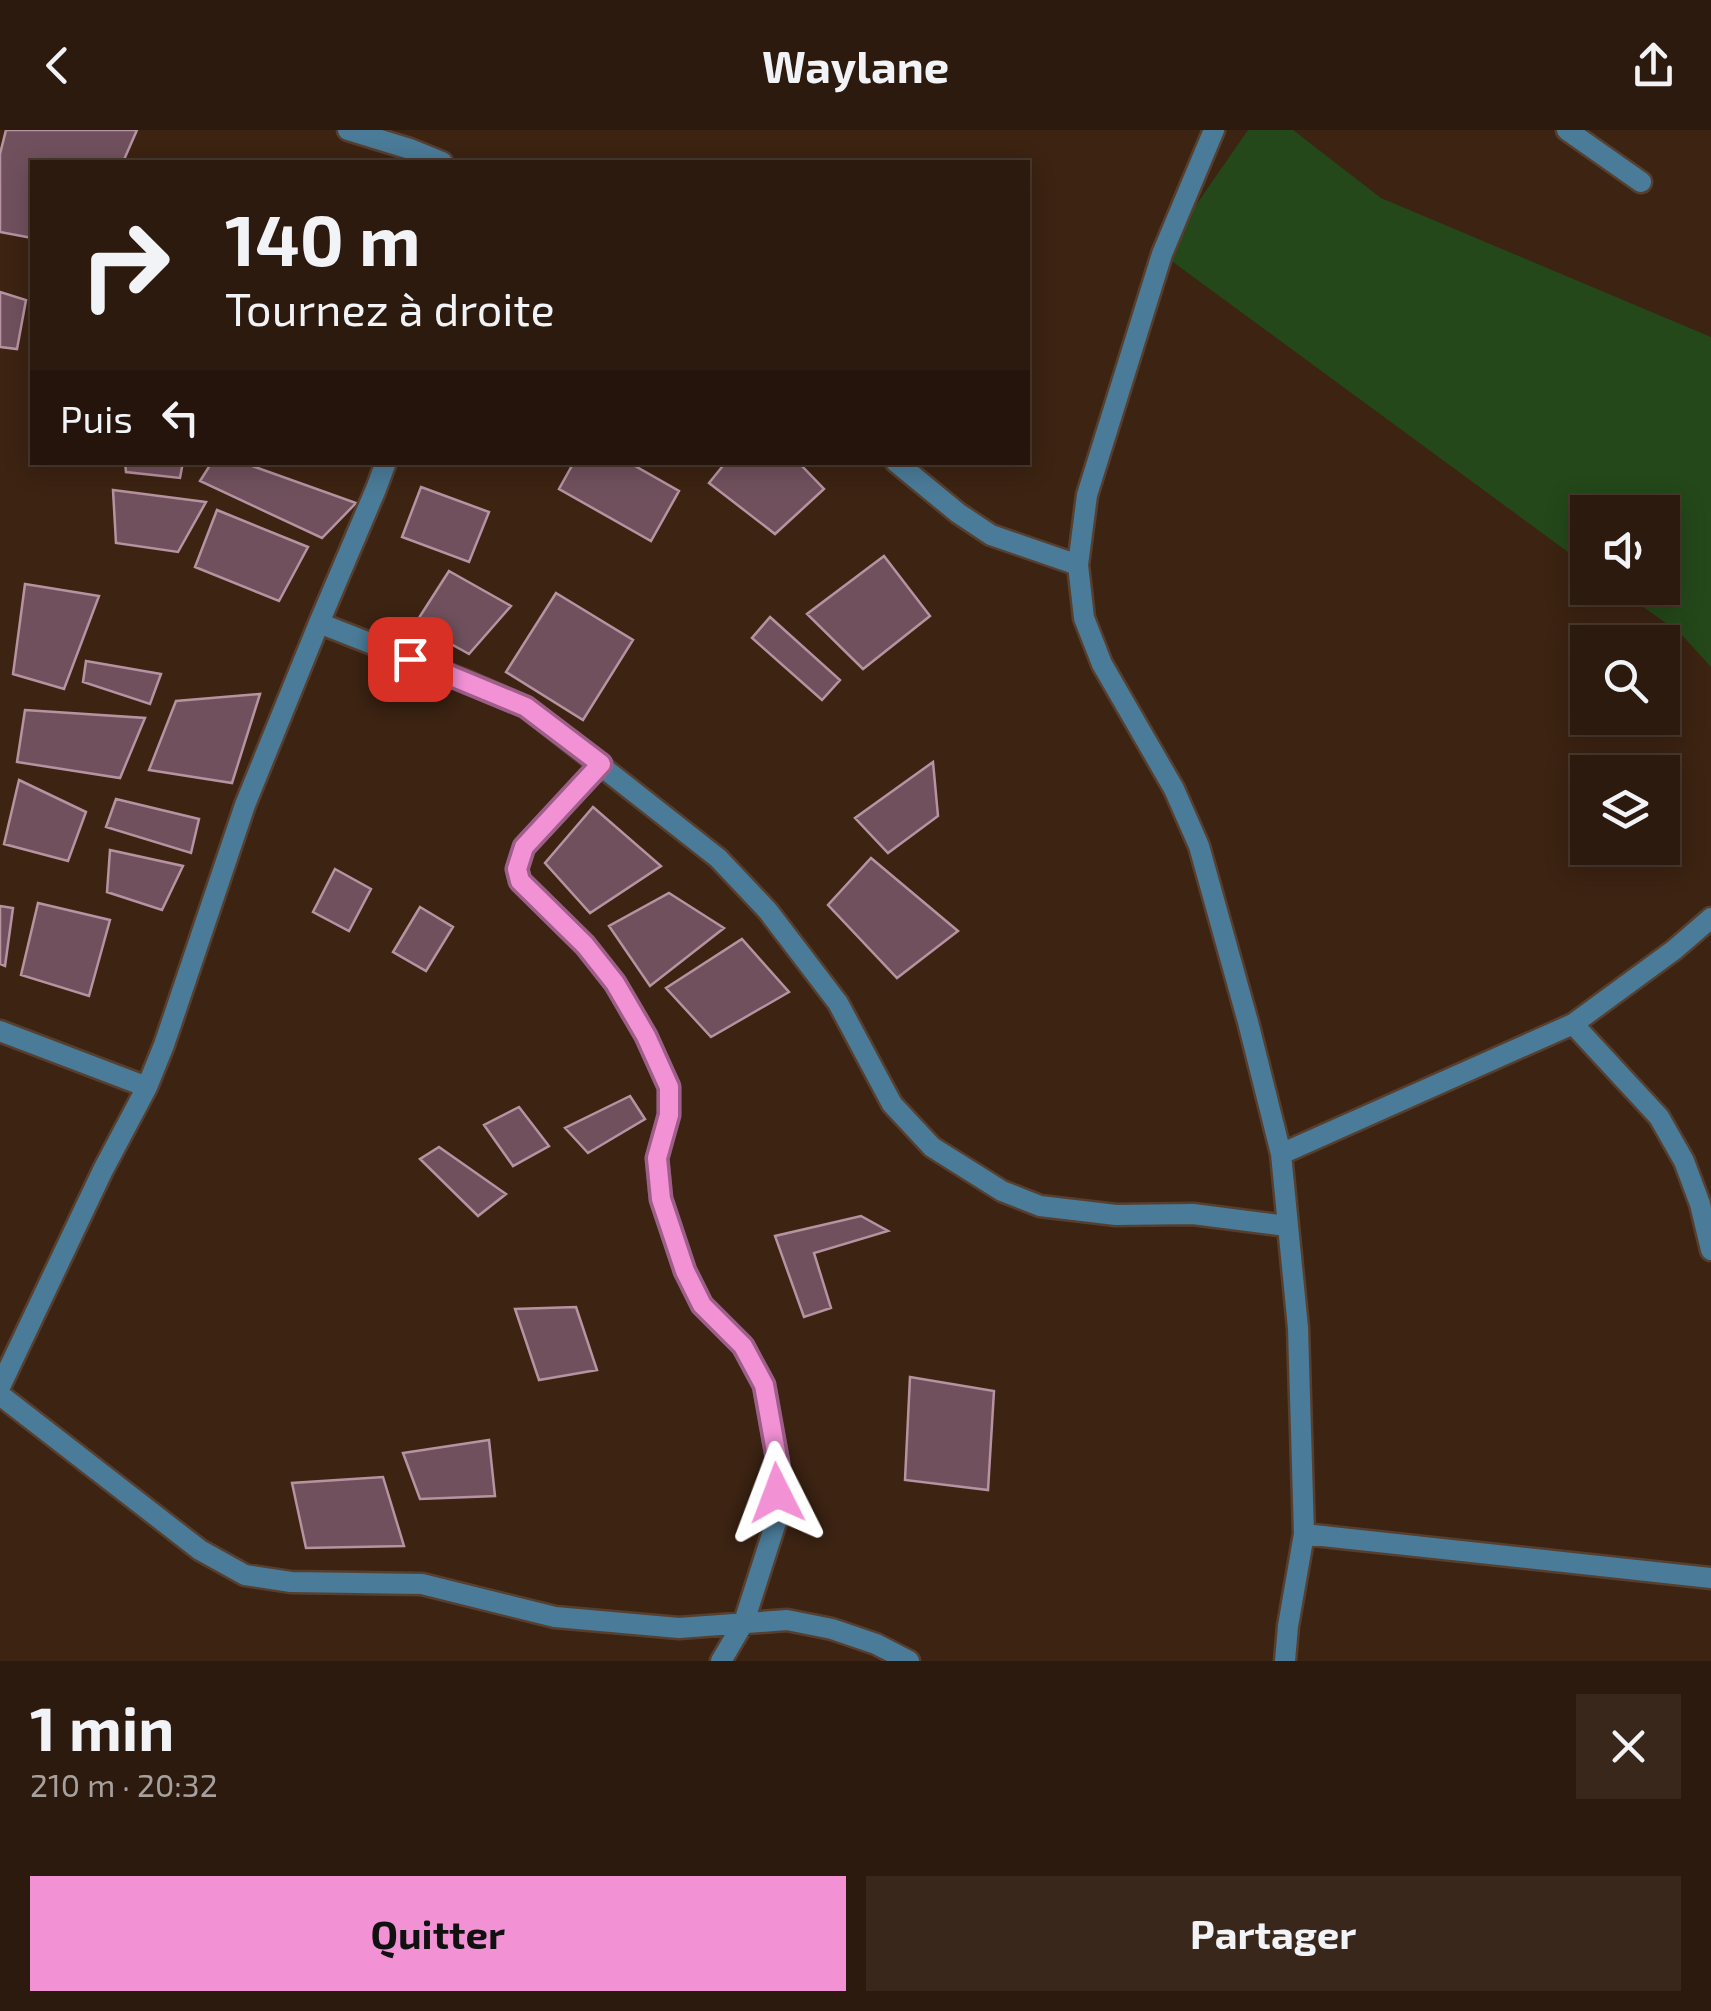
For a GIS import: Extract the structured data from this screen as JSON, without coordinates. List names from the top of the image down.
{
  "page": {
    "header": "Waylane",
    "turn": ["140 m", "Tournez à droite"],
    "then": "Puis",
    "heading": ["1 min", "210 m · 20:32"],
    "buttons": ["Quitter", "Partager"]
  }
}
